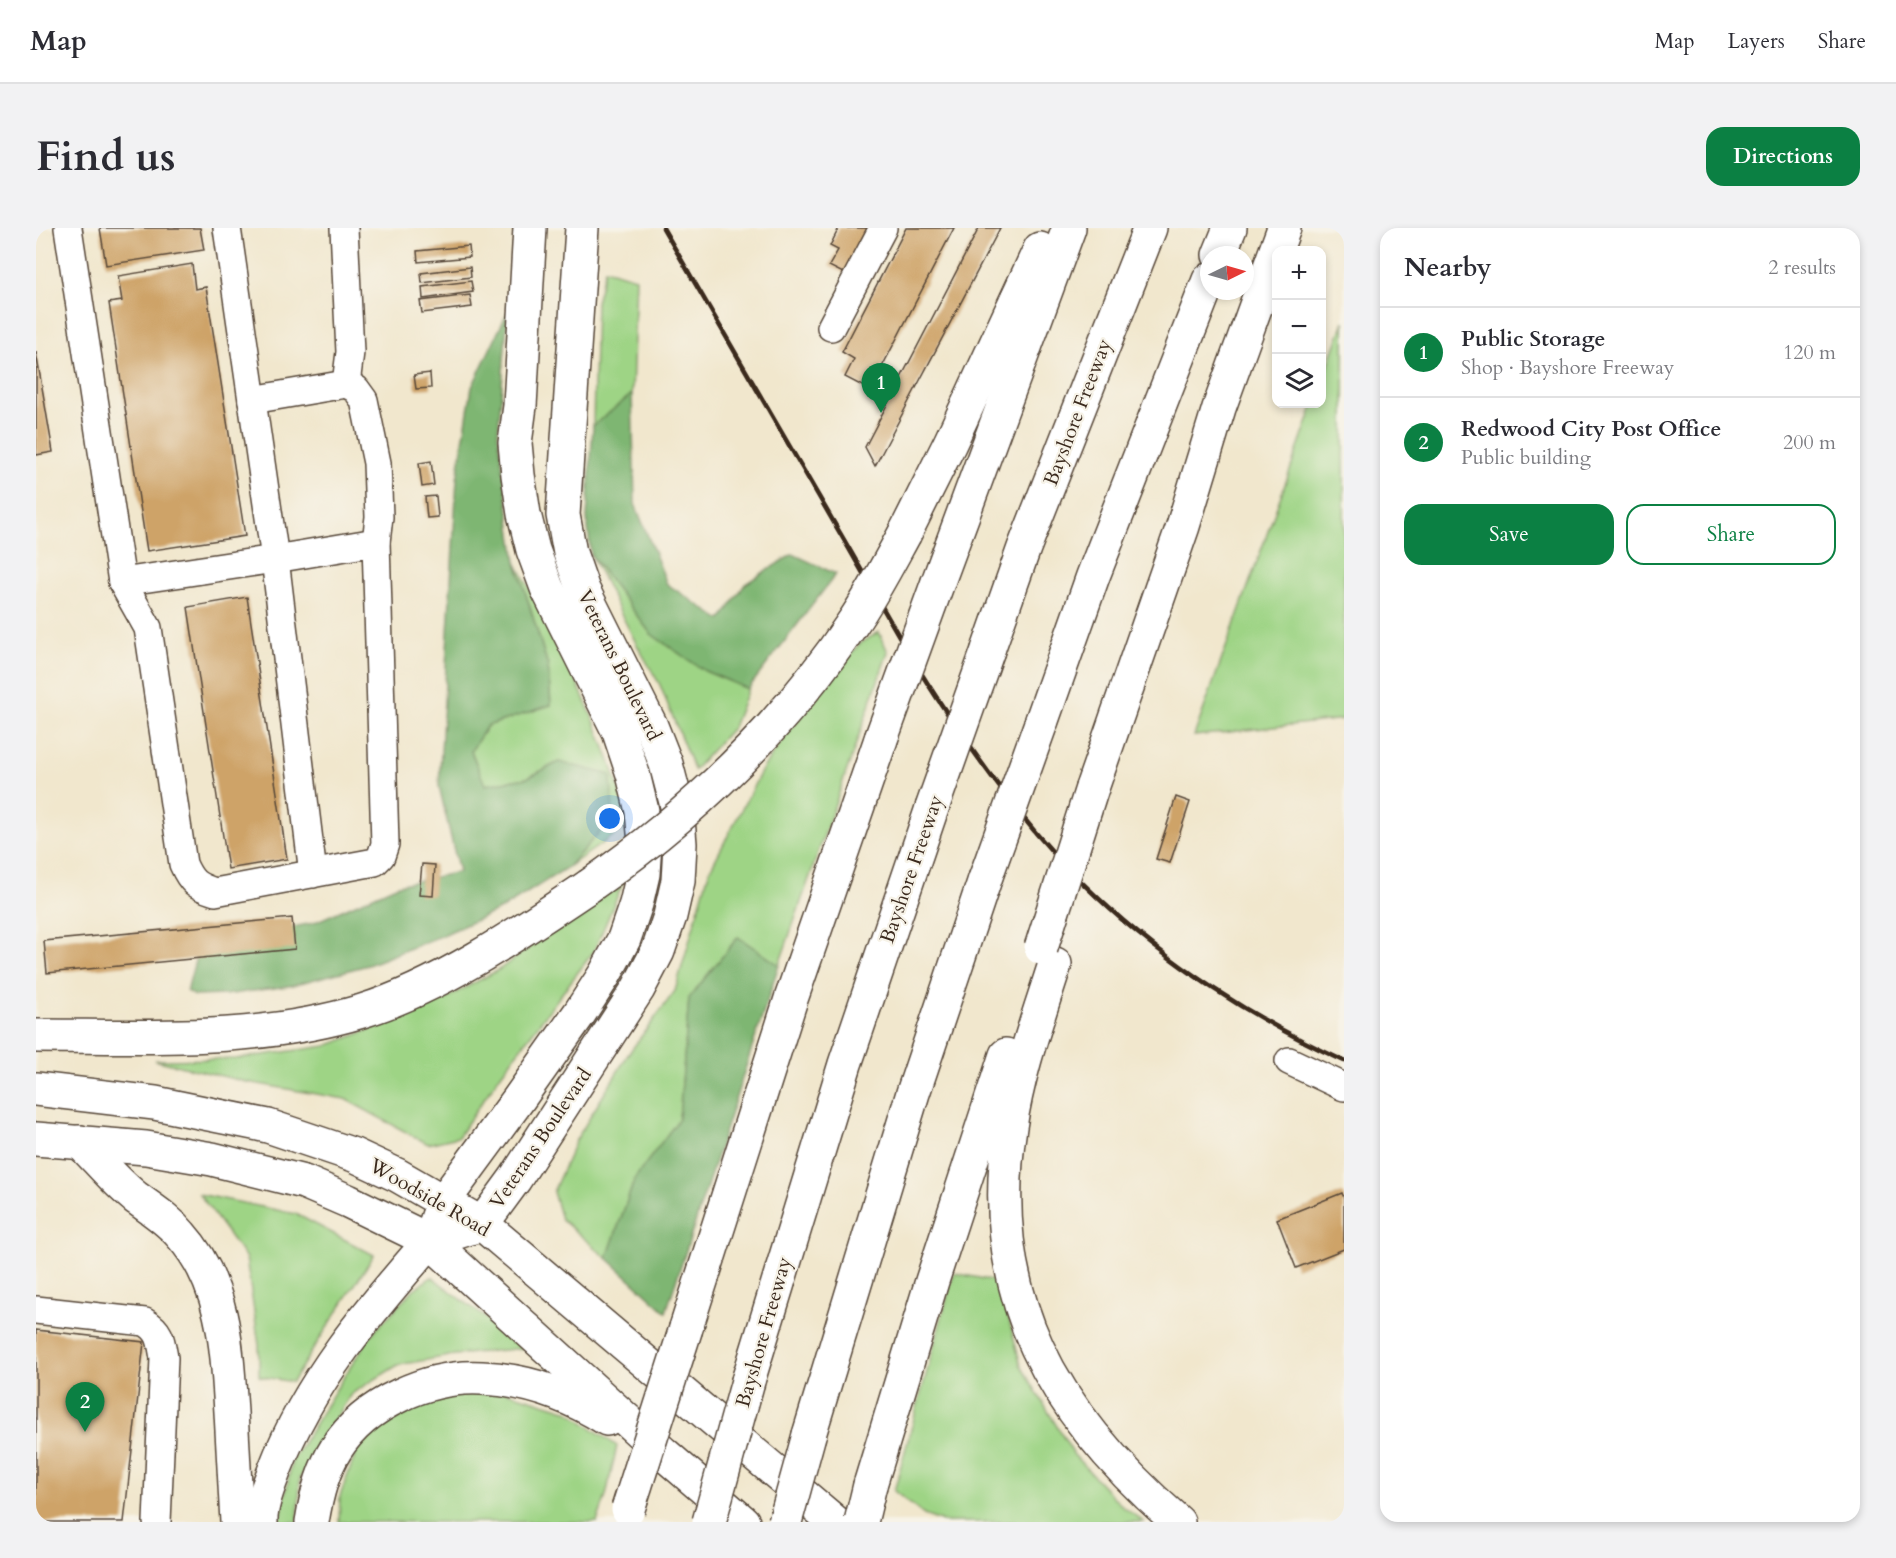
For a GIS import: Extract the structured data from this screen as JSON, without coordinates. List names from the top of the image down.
{
  "streets": {
    "main road": ["Bayshore Freeway", "Veterans Boulevard", "Woodside Road"]
  },
  "crossings": [
    ["Veterans Boulevard", "Woodside Road"]
  ],
  "north": "right",
  "page": {
    "header": "Map",
    "nav": ["Map", "Layers", "Share"],
    "buttons": [
      "Directions",
      ["Save", "Share"]
    ],
    "title": "Find us",
    "heading": ["Nearby", "2 results"],
    "map_buttons": ["+", "−"],
    "list": [
      {
        "mark": "1",
        "name": "Public Storage",
        "note": "Shop · Bayshore Freeway",
        "value": "120 m"
      },
      {
        "mark": "2",
        "name": "Redwood City Post Office",
        "note": "Public building",
        "value": "200 m"
      }
    ],
    "pins": ["1", "2"]
  }
}
